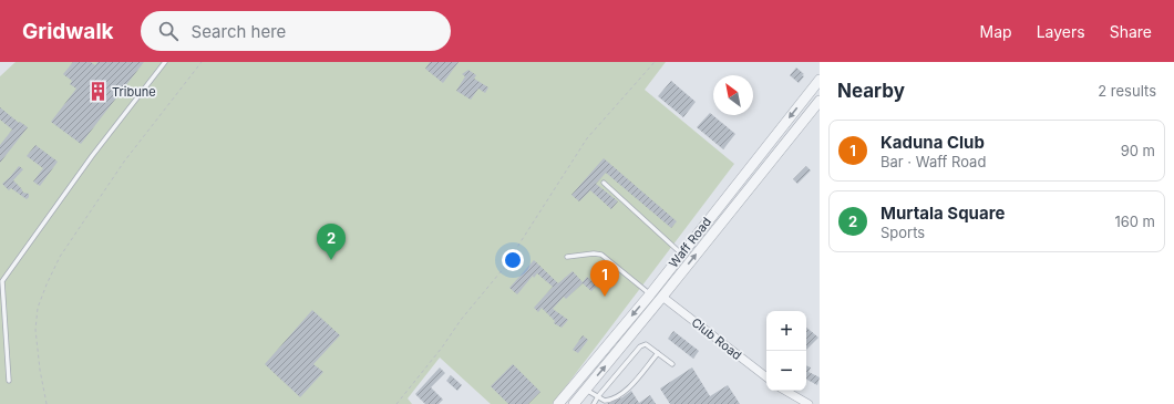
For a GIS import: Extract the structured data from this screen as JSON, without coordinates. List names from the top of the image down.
{
  "streets": {
    "street": ["Waff Road", "Club Road"]
  },
  "crossings": [
    ["Waff Road", "Club Road"]
  ],
  "places": {
    "building": ["Tribune"]
  },
  "north": "top left",
  "page": {
    "header": "Gridwalk",
    "search": "Search here",
    "nav": ["Map", "Layers", "Share"],
    "heading": ["Nearby", "2 results"],
    "list": [
      {
        "mark": "1",
        "name": "Kaduna Club",
        "note": "Bar · Waff Road",
        "value": "90 m"
      },
      {
        "mark": "2",
        "name": "Murtala Square",
        "note": "Sports",
        "value": "160 m"
      }
    ],
    "pins": ["2", "1"],
    "map_buttons": ["+", "−"]
  }
}
